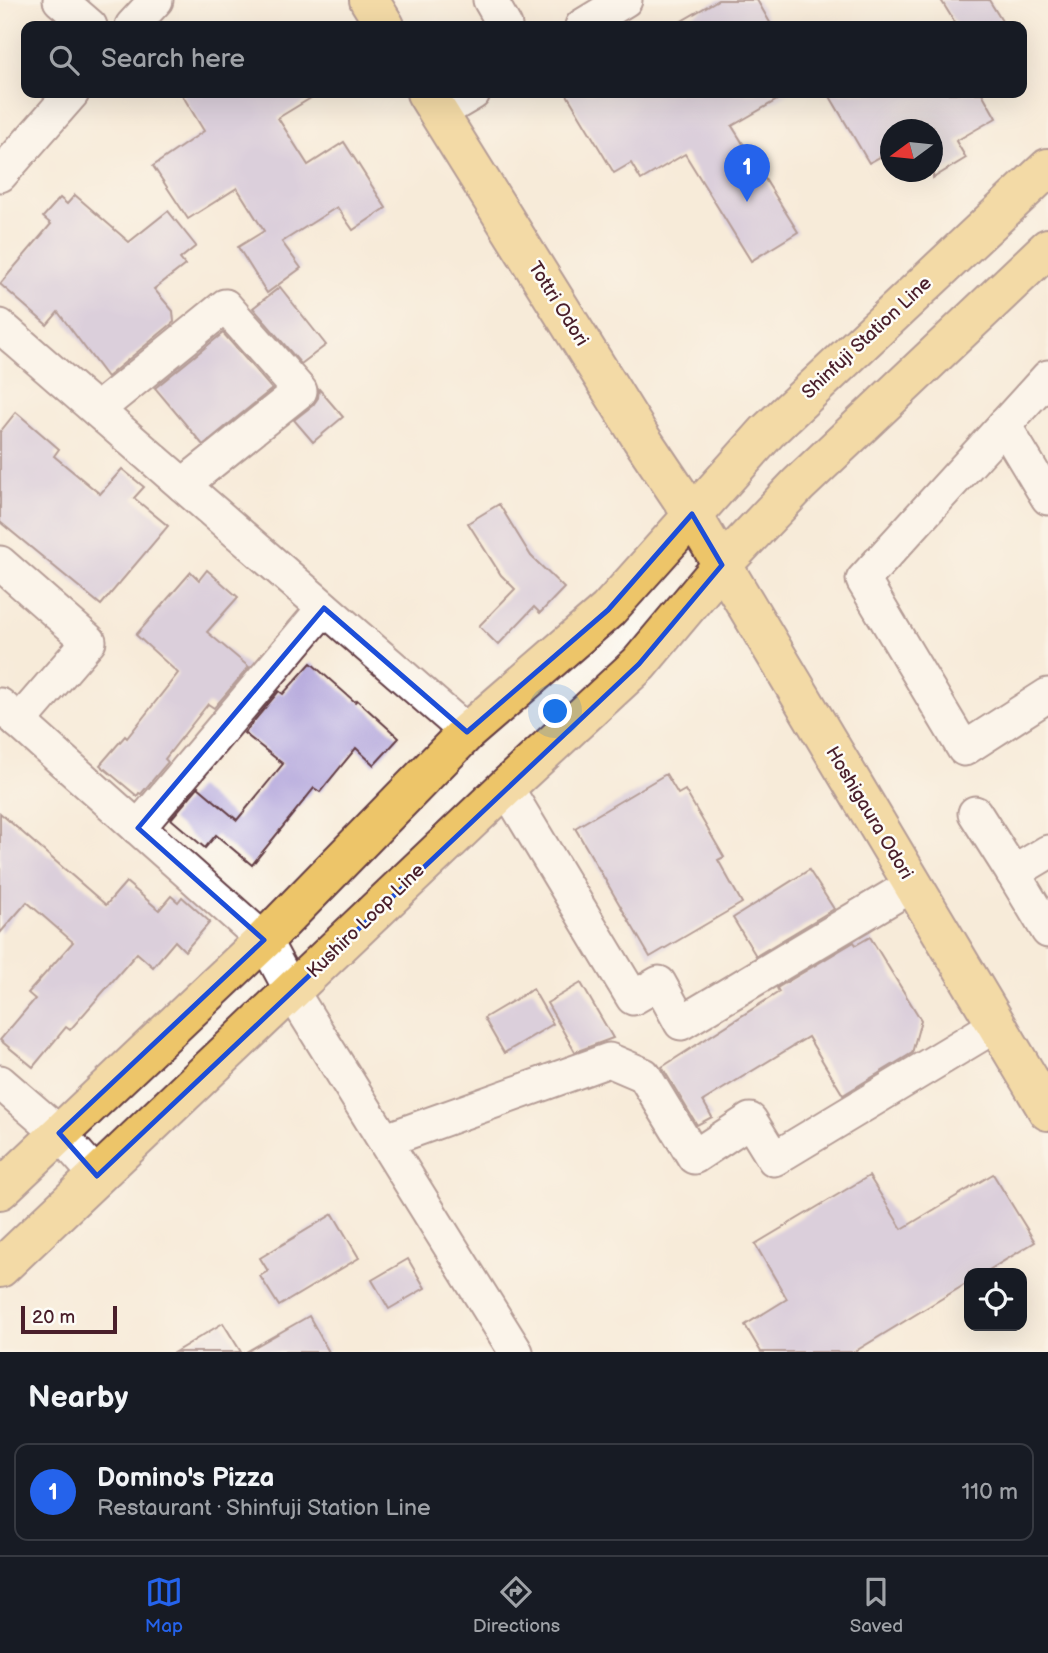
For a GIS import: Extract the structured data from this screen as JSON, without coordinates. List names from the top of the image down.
{
  "streets": {
    "main road": [
      "Tottri Odori",
      "Shinfuji Station Line",
      "Hoshigaura Odori",
      "Kushiro Loop Line"
    ]
  },
  "crossings": [
    ["Tottri Odori", "Shinfuji Station Line"],
    ["Tottri Odori", "Hoshigaura Odori"],
    ["Shinfuji Station Line", "Hoshigaura Odori"],
    ["Hoshigaura Odori", "Kushiro Loop Line"]
  ],
  "scale_bar": "20 m",
  "north": "left",
  "page": {
    "search": "Search here",
    "pins": "1",
    "scale": "20 m",
    "heading": "Nearby",
    "list": [
      {
        "mark": "1",
        "name": "Domino's Pizza",
        "note": "Restaurant · Shinfuji Station Line",
        "value": "110 m"
      }
    ],
    "nav": ["Map", "Directions", "Saved"]
  }
}
